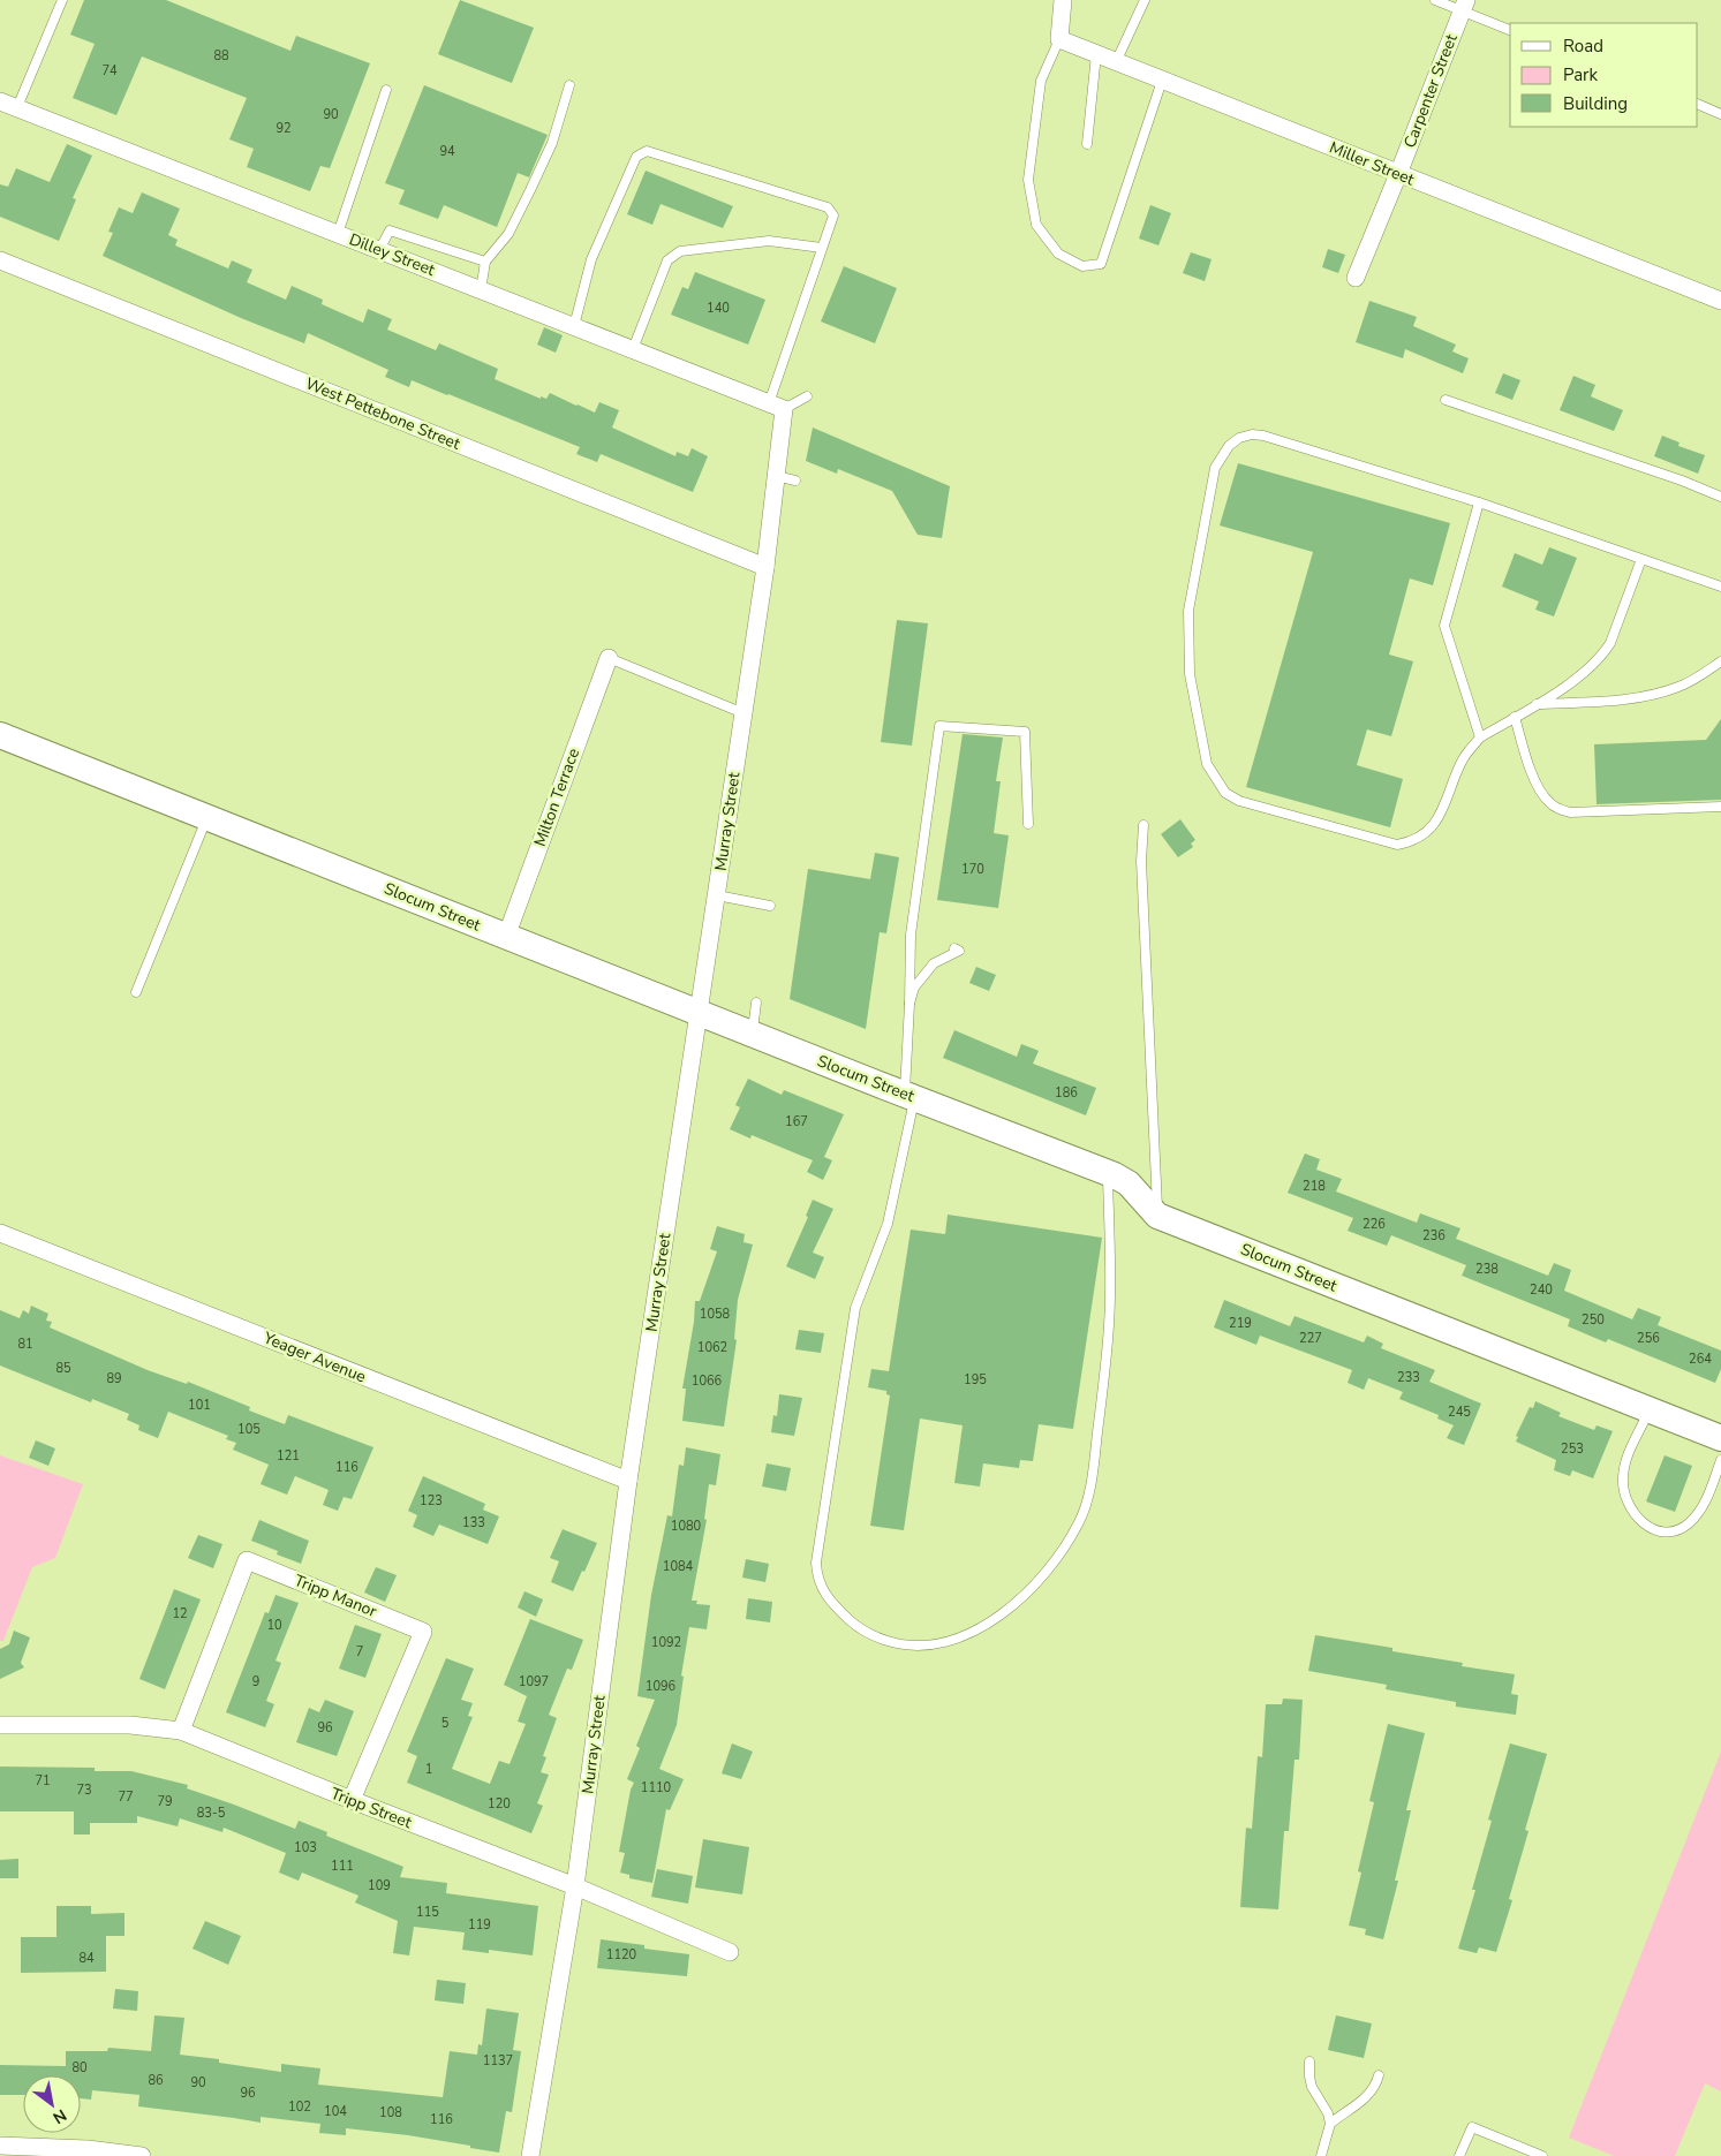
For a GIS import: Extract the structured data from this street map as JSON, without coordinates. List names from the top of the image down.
{
  "streets": {
    "street": [
      "Carpenter Street",
      "Miller Street",
      "Dilley Street",
      "West Pettebone Street",
      "Milton Terrace",
      "Murray Street",
      "Slocum Street",
      "Yeager Avenue",
      "Tripp Manor",
      "Tripp Street"
    ]
  },
  "crossings": [
    ["Carpenter Street", "Miller Street"],
    ["Dilley Street", "Murray Street"],
    ["West Pettebone Street", "Murray Street"],
    ["Milton Terrace", "Slocum Street"],
    ["Murray Street", "Slocum Street"],
    ["Murray Street", "Yeager Avenue"],
    ["Murray Street", "Tripp Street"],
    ["Tripp Manor", "Tripp Street"]
  ],
  "house_numbers": [
    "88",
    "74",
    "90",
    "92",
    "94",
    "140",
    "170",
    "186",
    "167",
    "218",
    "226",
    "236",
    "238",
    "240",
    "1058",
    "250",
    "219",
    "227",
    "256",
    "81",
    "1062",
    "264",
    "85",
    "233",
    "89",
    "195",
    "1066",
    "101",
    "245",
    "105",
    "253",
    "121",
    "116",
    "123",
    "133",
    "1080",
    "1084",
    "12",
    "10",
    "1092",
    "7",
    "9",
    "1097",
    "1096",
    "5",
    "96",
    "1",
    "71",
    "1110",
    "73",
    "77",
    "79",
    "120",
    "83-5",
    "103",
    "111",
    "109",
    "115",
    "119",
    "1120",
    "84",
    "1137",
    "80",
    "86",
    "90",
    "96",
    "102",
    "104",
    "108",
    "116"
  ],
  "legend": ["Road", "Park", "Building"],
  "north": "bottom right"
}
